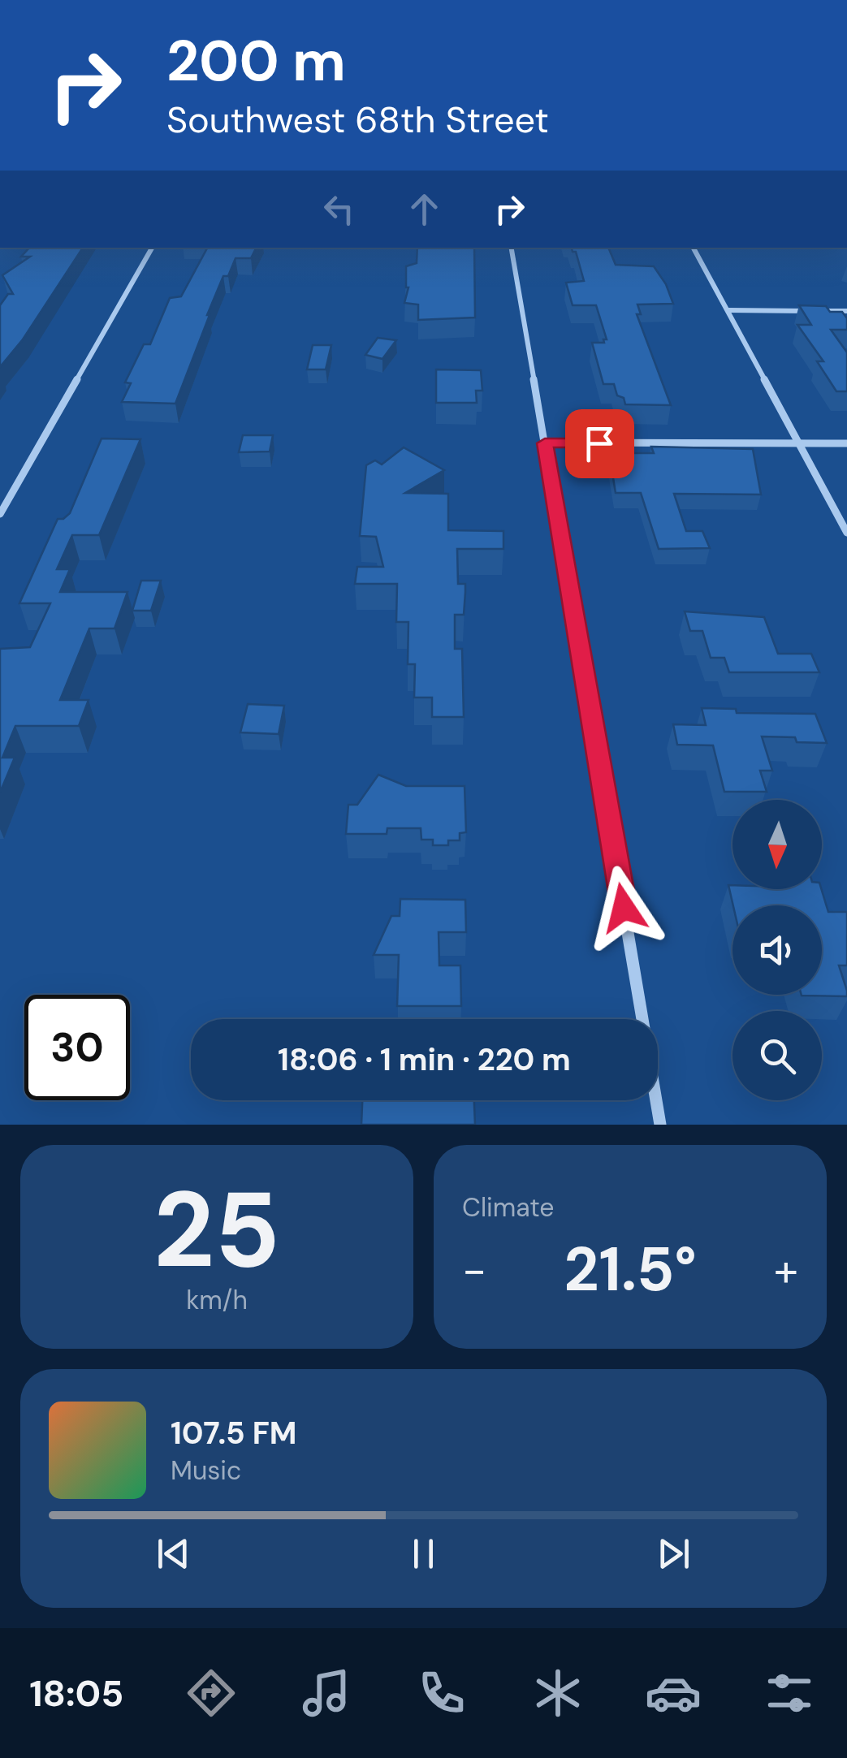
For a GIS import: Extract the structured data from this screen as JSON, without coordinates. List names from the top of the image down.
{
  "north": "bottom",
  "page": {
    "turn": ["200 m", "Southwest 68th Street"],
    "limit": "30",
    "trip": "18:06 · 1 min · 220 m",
    "tile": [
      ["25", "km/h"],
      "Climate"
    ],
    "heat": ["−", "21.5°", "+"],
    "song": ["107.5 FM", "Music"],
    "tabs": "18:05"
  }
}
